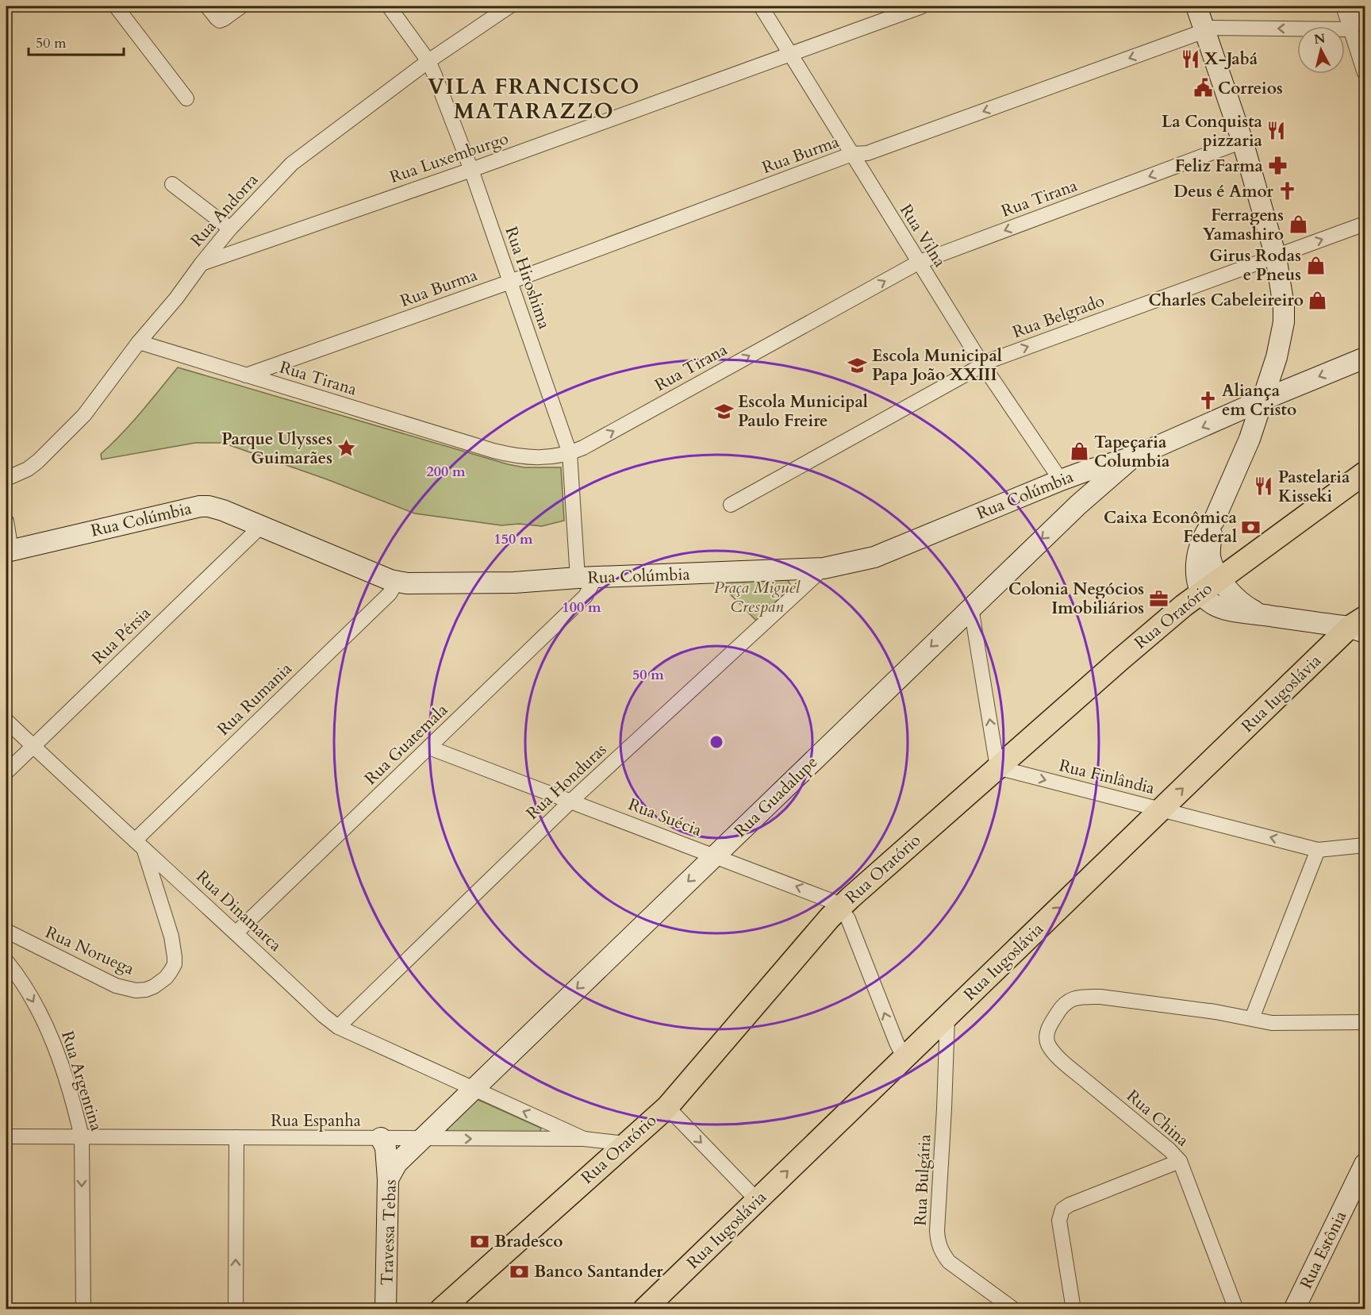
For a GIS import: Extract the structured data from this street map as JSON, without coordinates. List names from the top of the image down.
{
  "streets": {
    "main road": [
      "Rua Colúmbia",
      "Rua Oratório",
      "Rua Iugoslávia",
      "Rua Guadalupe",
      "Travessa Tebas",
      "Rua Estônia"
    ],
    "street": [
      "Rua Burma",
      "Rua Luxemburgo",
      "Rua Tirana",
      "Rua Andorra",
      "Rua Vilna",
      "Rua Hiroshima",
      "Rua Belgrado",
      "Rua Pérsia",
      "Rua Rumania",
      "Rua Guatemala",
      "Rua Finlândia",
      "Rua Honduras",
      "Rua Suécia",
      "Rua Dinamarca",
      "Rua Noruega",
      "Rua Argentina",
      "Rua China",
      "Rua Espanha",
      "Rua Bulgária"
    ]
  },
  "crossings": [
    ["Rua Burma", "Rua Tirana"],
    ["Rua Burma", "Rua Vilna"],
    ["Rua Burma", "Rua Hiroshima"],
    ["Rua Luxemburgo", "Rua Andorra"],
    ["Rua Luxemburgo", "Rua Vilna"],
    ["Rua Luxemburgo", "Rua Hiroshima"],
    ["Rua Tirana", "Rua Andorra"],
    ["Rua Tirana", "Rua Vilna"],
    ["Rua Tirana", "Rua Hiroshima"],
    ["Rua Andorra", "Rua Hiroshima"],
    ["Rua Vilna", "Rua Belgrado"],
    ["Rua Vilna", "Rua Colúmbia"],
    ["Rua Hiroshima", "Rua Colúmbia"],
    ["Rua Hiroshima", "Rua Guatemala"],
    ["Rua Colúmbia", "Rua Pérsia"],
    ["Rua Colúmbia", "Rua Rumania"],
    ["Rua Colúmbia", "Rua Guatemala"],
    ["Rua Colúmbia", "Rua Honduras"],
    ["Rua Colúmbia", "Rua Guadalupe"],
    ["Rua Oratório", "Rua Finlândia"],
    ["Rua Oratório", "Rua Suécia"],
    ["Rua Oratório", "Rua Espanha"],
    ["Rua Pérsia", "Rua Dinamarca"],
    ["Rua Iugoslávia", "Rua Finlândia"],
    ["Rua Iugoslávia", "Rua Bulgária"],
    ["Rua Rumania", "Rua Dinamarca"],
    ["Rua Rumania", "Rua Noruega"],
    ["Rua Guatemala", "Rua Suécia"],
    ["Rua Guatemala", "Rua Dinamarca"],
    ["Rua Honduras", "Rua Suécia"],
    ["Rua Honduras", "Rua Dinamarca"],
    ["Rua Guadalupe", "Rua Suécia"],
    ["Rua Guadalupe", "Rua Dinamarca"],
    ["Rua Guadalupe", "Travessa Tebas"],
    ["Rua Dinamarca", "Rua Noruega"],
    ["Rua Dinamarca", "Rua Espanha"],
    ["Rua Dinamarca", "Travessa Tebas"],
    ["Rua Argentina", "Rua Espanha"],
    ["Rua Espanha", "Travessa Tebas"]
  ],
  "one_way": [
    "Rua Burma",
    "Rua Belgrado",
    "Rua Iugoslávia",
    "Rua Guadalupe",
    "Rua Argentina"
  ],
  "districts": ["VILA FRANCISCO MATARAZZO"],
  "parks": ["Praça Miguel Crespan"],
  "places": {
    "restaurant": ["X-Jabá", "La Conquista pizzaria", "Pastelaria Kisseki"],
    "public building": ["Correios"],
    "pharmacy": ["Feliz Farma"],
    "church": ["Deus é Amor", "Aliança em Cristo"],
    "shop": [
      "Ferragens Yamashiro",
      "Girus Rodas e Pneus",
      "Charles Cabeleireiro",
      "Tapeçaria Columbia"
    ],
    "school or university": ["Escola Municipal Papa João XXIII", "Escola Municipal Paulo Freire"],
    "place": ["Parque Ulysses Guimarães"],
    "bank": ["Caixa Econômica Federal", "Bradesco", "Banco Santander"],
    "office": ["Colonia Negócios Imobiliários"]
  },
  "scale_bar": "50 m",
  "north": "top",
  "rings": [
    "200 m",
    "150 m",
    "100 m",
    "50 m"
  ]
}
